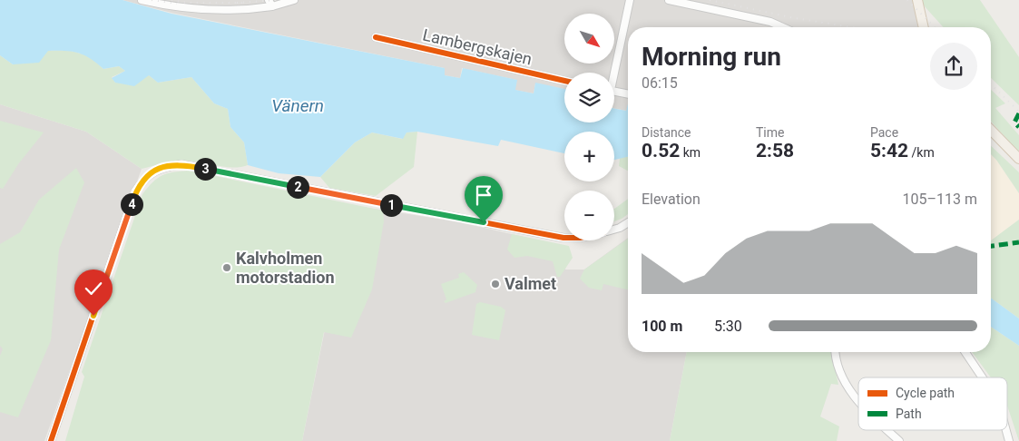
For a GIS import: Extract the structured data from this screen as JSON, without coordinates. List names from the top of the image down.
{
  "streets": {
    "street": ["Lambergskajen"]
  },
  "water": ["Vänern"],
  "places": ["Kalvholmen motorstadion", "Valmet"],
  "legend": ["Cycle path", "Path"],
  "north": "bottom right",
  "page": {
    "map_buttons": ["+", "−"],
    "heading": ["Morning run", "06:15"],
    "stats": [
      ["Distance", "0.52 km"],
      ["Time", "2:58"],
      ["Pace", "5:42 /km"]
    ],
    "pins": [
      "3",
      "2",
      "4",
      "1"
    ],
    "chart": ["Elevation", "105–113 m"],
    "list": [
      {
        "name": "100 m",
        "note": "5:30"
      }
    ]
  }
}
